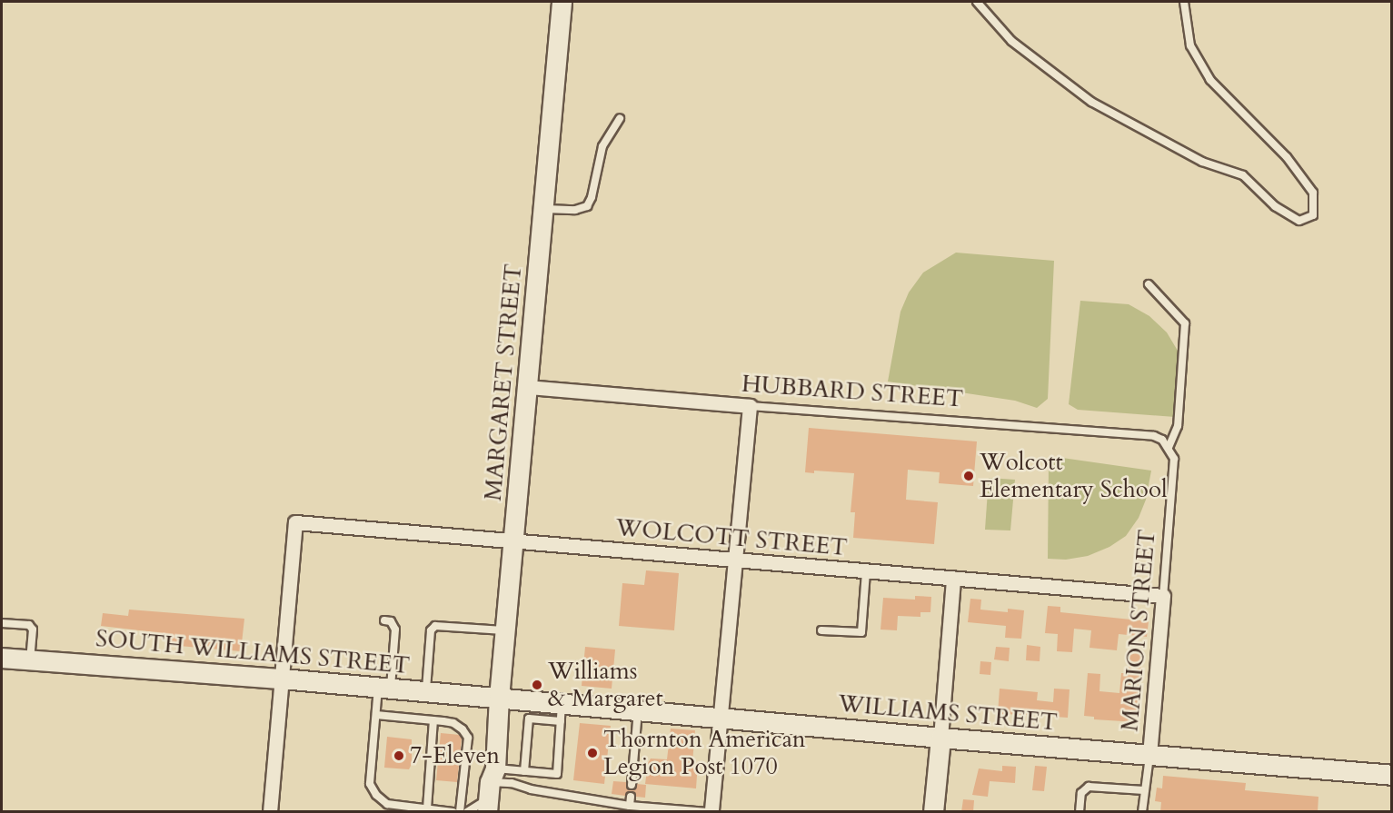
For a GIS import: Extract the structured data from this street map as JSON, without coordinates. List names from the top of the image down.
{
  "streets": {
    "street": [
      "MARGARET STREET",
      "HUBBARD STREET",
      "WOLCOTT STREET",
      "MARION STREET",
      "SOUTH WILLIAMS STREET",
      "WILLIAMS STREET"
    ]
  },
  "crossings": [
    ["MARGARET STREET", "HUBBARD STREET"],
    ["MARGARET STREET", "WOLCOTT STREET"],
    ["MARGARET STREET", "SOUTH WILLIAMS STREET"],
    ["MARGARET STREET", "WILLIAMS STREET"],
    ["HUBBARD STREET", "MARION STREET"],
    ["WOLCOTT STREET", "MARION STREET"],
    ["WOLCOTT STREET", "SOUTH WILLIAMS STREET"],
    ["MARION STREET", "WILLIAMS STREET"],
    ["SOUTH WILLIAMS STREET", "WILLIAMS STREET"]
  ],
  "places": [
    "Wolcott Elementary School",
    "Williams & Margaret",
    "Thornton American Legion Post 1070",
    "7-Eleven"
  ]
}
